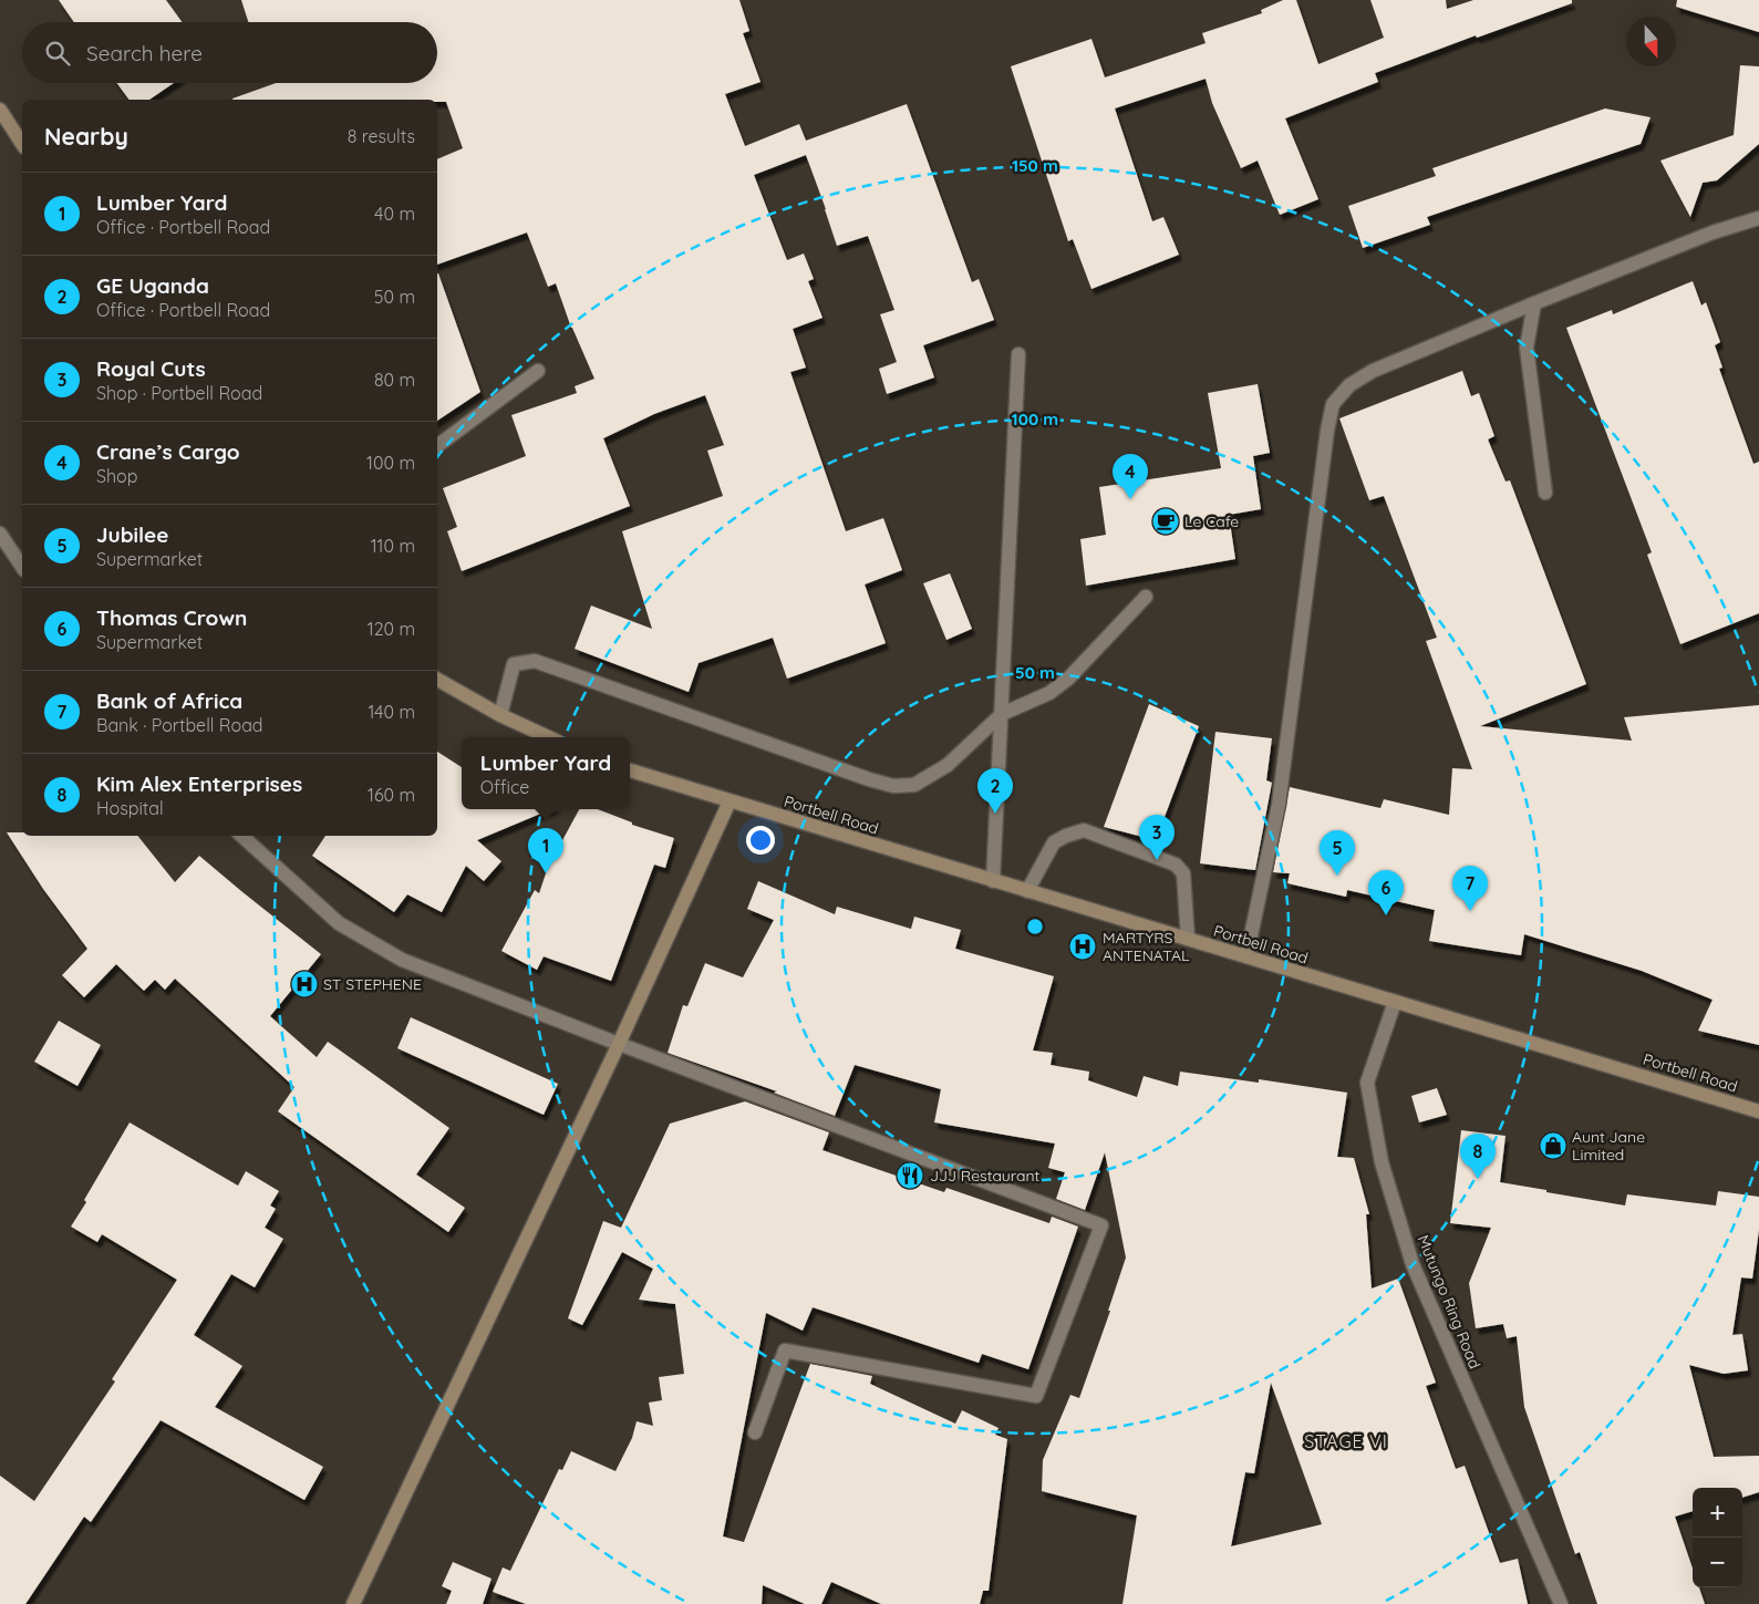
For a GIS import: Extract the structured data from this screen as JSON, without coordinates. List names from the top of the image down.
{
  "streets": {
    "main road": ["Portbell Road"],
    "street": ["Mutungo Ring Road"]
  },
  "crossings": [
    ["Portbell Road", "Mutungo Ring Road"]
  ],
  "districts": ["STAGE VI"],
  "places": {
    "cafe": ["Le Cafe"],
    "hospital": ["MARTYRS ANTENATAL", "ST STEPHENE"],
    "shop": ["Aunt Jane Limited"],
    "restaurant": ["JJJ Restaurant"]
  },
  "north": "bottom",
  "page": {
    "search": "Search here",
    "heading": ["Nearby", "8 results"],
    "list": [
      {
        "mark": "1",
        "name": "Lumber Yard",
        "note": "Office · Portbell Road",
        "value": "40 m"
      },
      {
        "mark": "2",
        "name": "GE Uganda",
        "note": "Office · Portbell Road",
        "value": "50 m"
      },
      {
        "mark": "3",
        "name": "Royal Cuts",
        "note": "Shop · Portbell Road",
        "value": "80 m"
      },
      {
        "mark": "4",
        "name": "Crane’s Cargo",
        "note": "Shop",
        "value": "100 m"
      },
      {
        "mark": "5",
        "name": "Jubilee",
        "note": "Supermarket",
        "value": "110 m"
      },
      {
        "mark": "6",
        "name": "Thomas Crown",
        "note": "Supermarket",
        "value": "120 m"
      },
      {
        "mark": "7",
        "name": "Bank of Africa",
        "note": "Bank · Portbell Road",
        "value": "140 m"
      },
      {
        "mark": "8",
        "name": "Kim Alex Enterprises",
        "note": "Hospital",
        "value": "160 m"
      }
    ],
    "pins": [
      "4",
      "2",
      "3",
      "1",
      "5",
      "7",
      "6",
      "8"
    ],
    "popup": ["Lumber Yard", "Office"],
    "map_buttons": ["+", "−"]
  },
  "rings": ["150 m", "100 m", "50 m"]
}
